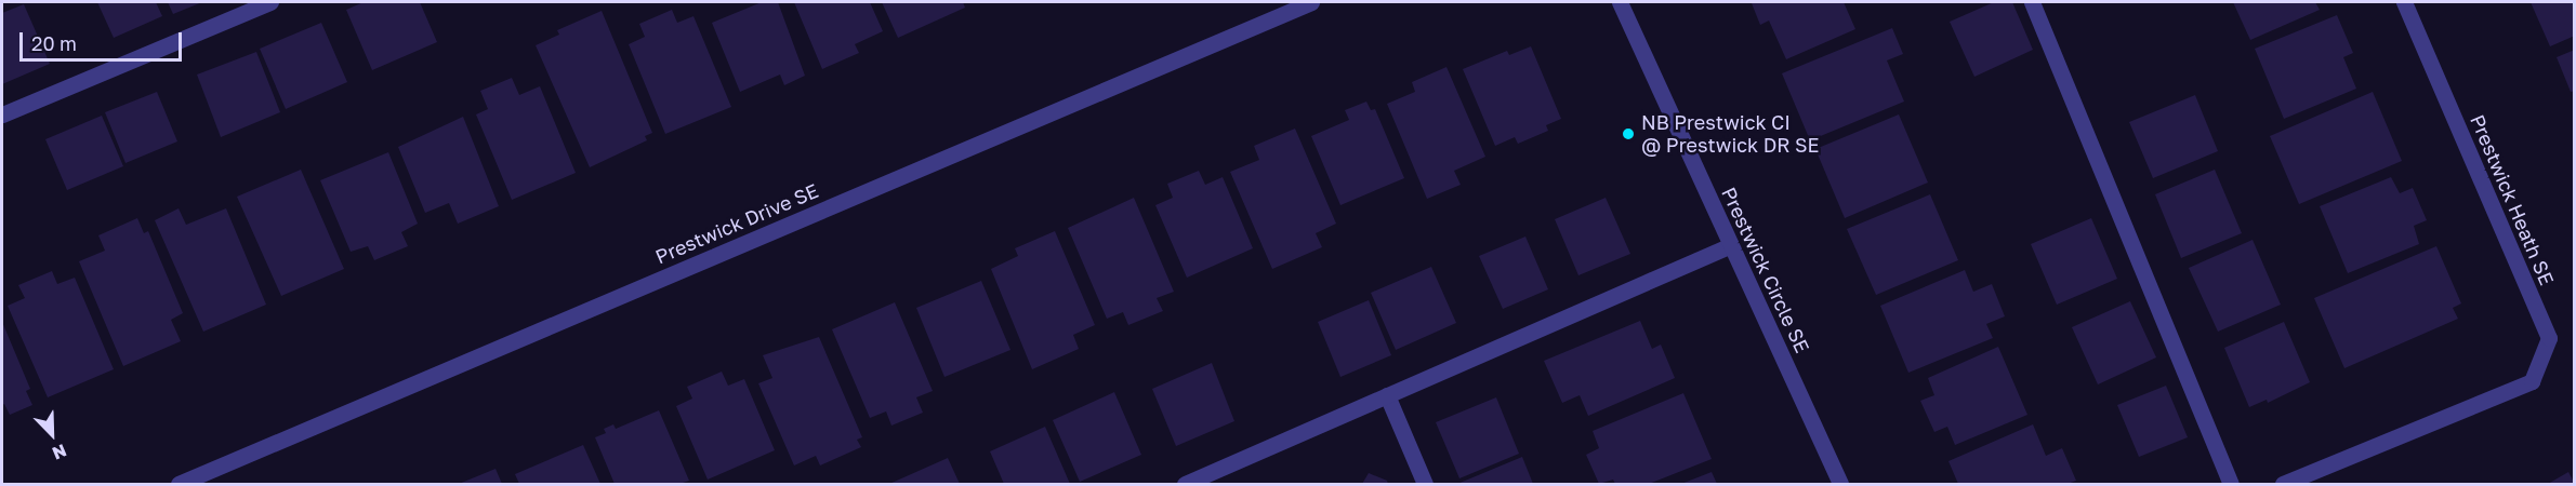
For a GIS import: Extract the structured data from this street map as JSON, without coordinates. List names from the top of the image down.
{
  "streets": {
    "street": ["Prestwick Heath SE", "Prestwick Drive SE", "Prestwick Circle SE"]
  },
  "places": ["NB Prestwick CI @ Prestwick DR SE"],
  "scale_bar": "20 m",
  "north": "bottom right"
}
